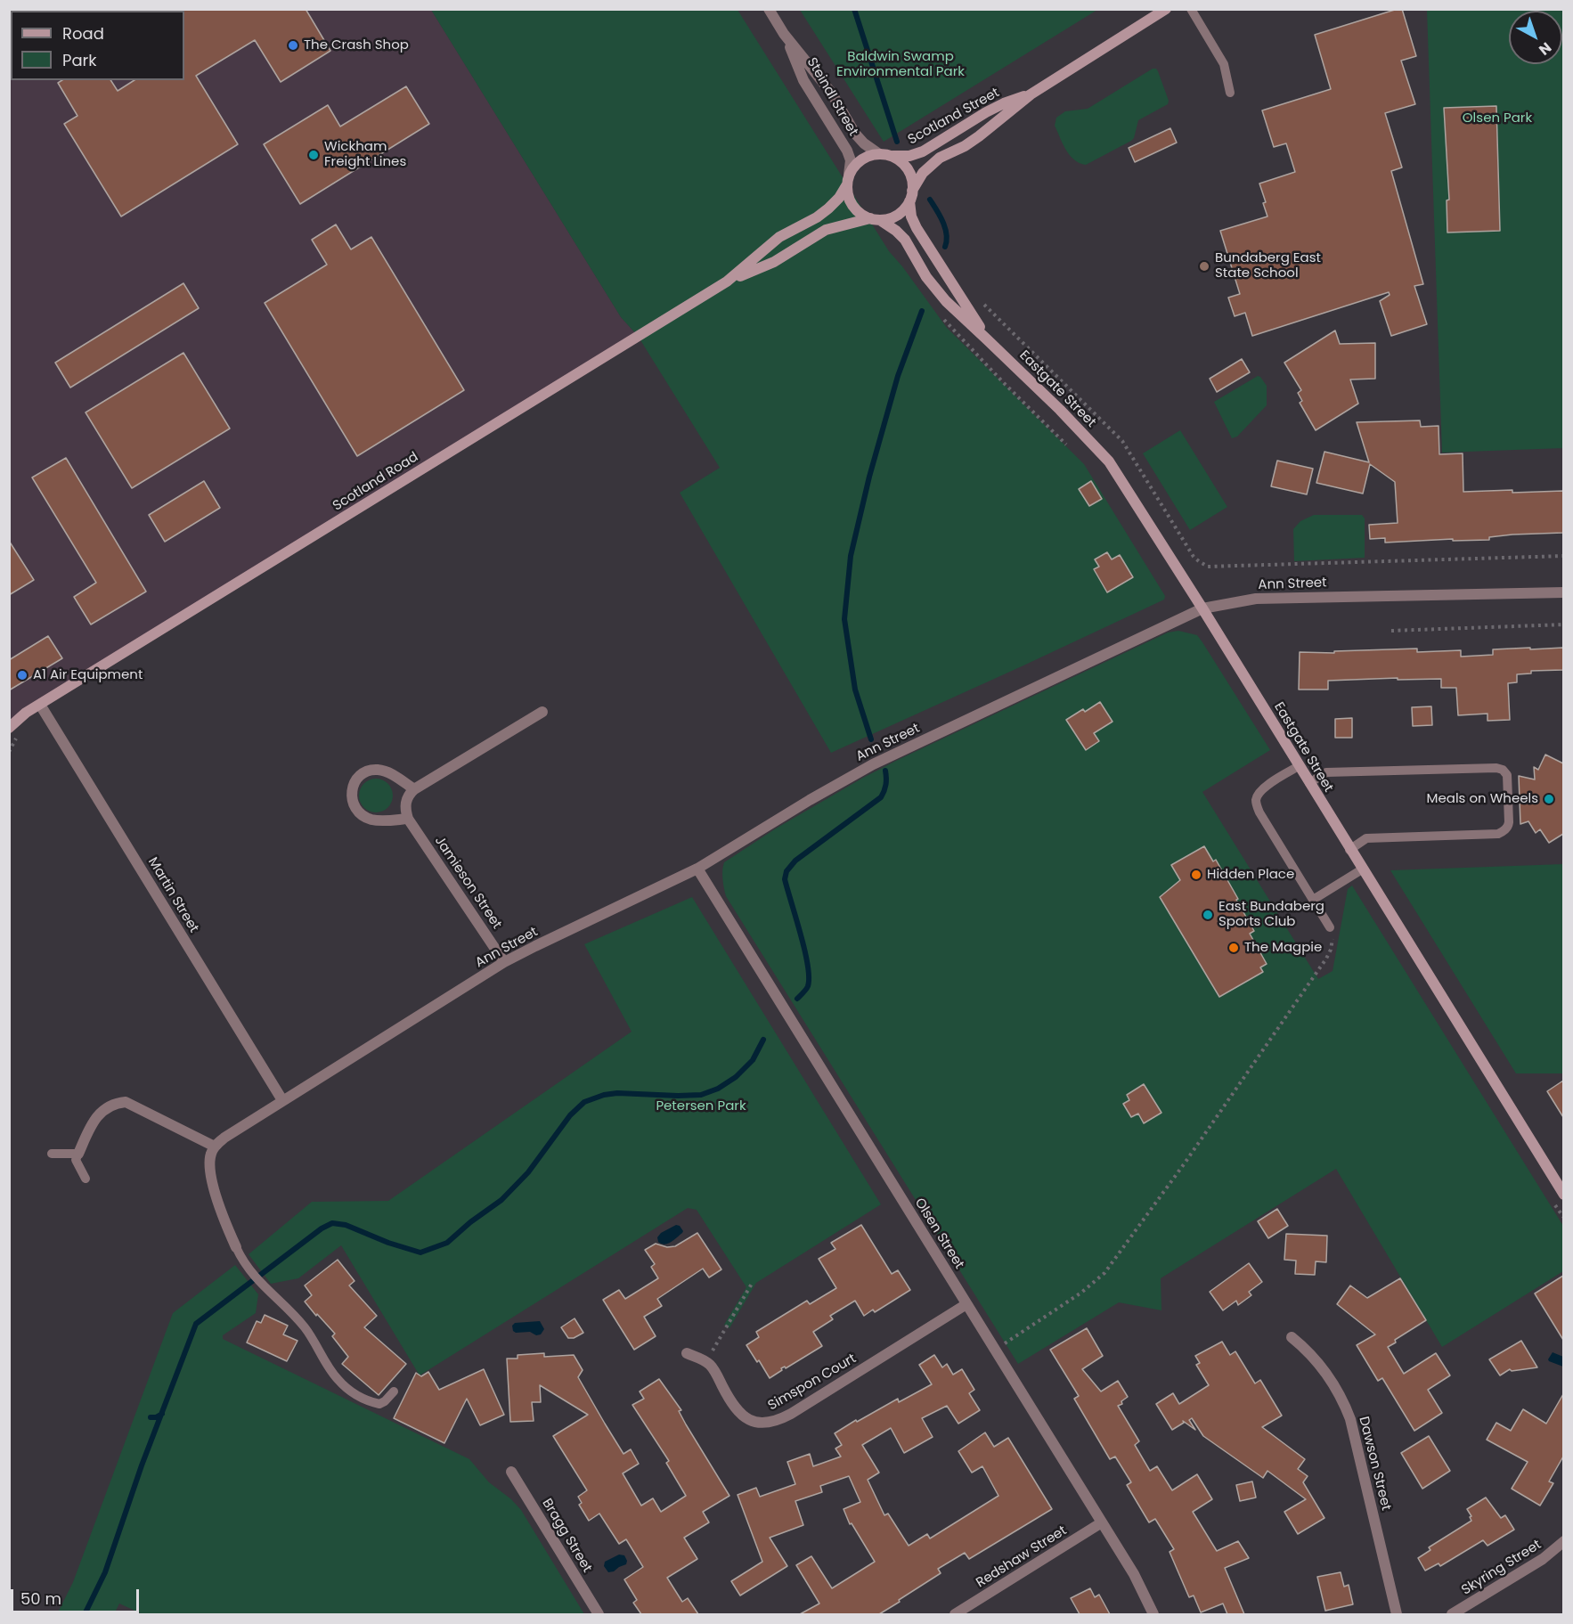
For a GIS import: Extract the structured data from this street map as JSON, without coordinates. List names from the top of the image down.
{
  "streets": {
    "street": [
      "Steindl Street",
      "Scotland Street",
      "Eastgate Street",
      "Scotland Road",
      "Ann Street",
      "Jamieson Street",
      "Martin Street",
      "Olsen Street",
      "Simspon Court",
      "Dawson Street",
      "Bragg Street",
      "Redshaw Street",
      "Skyring Street"
    ]
  },
  "crossings": [
    ["Steindl Street", "Scotland Street"],
    ["Steindl Street", "Eastgate Street"],
    ["Steindl Street", "Scotland Road"],
    ["Scotland Street", "Eastgate Street"],
    ["Scotland Street", "Scotland Road"],
    ["Eastgate Street", "Scotland Road"],
    ["Eastgate Street", "Ann Street"],
    ["Scotland Road", "Martin Street"],
    ["Ann Street", "Jamieson Street"],
    ["Ann Street", "Martin Street"],
    ["Ann Street", "Olsen Street"],
    ["Olsen Street", "Simspon Court"],
    ["Olsen Street", "Redshaw Street"]
  ],
  "parks": ["Baldwin Swamp Environmental Park", "Olsen Park", "Petersen Park"],
  "places": [
    "The Crash Shop",
    "Wickham Freight Lines",
    "Bundaberg East State School",
    "A1 Air Equipment",
    "Meals on Wheels",
    "Hidden Place",
    "East Bundaberg Sports Club",
    "The Magpie"
  ],
  "legend": ["Road", "Park"],
  "scale_bar": "50 m",
  "north": "bottom right"
}
